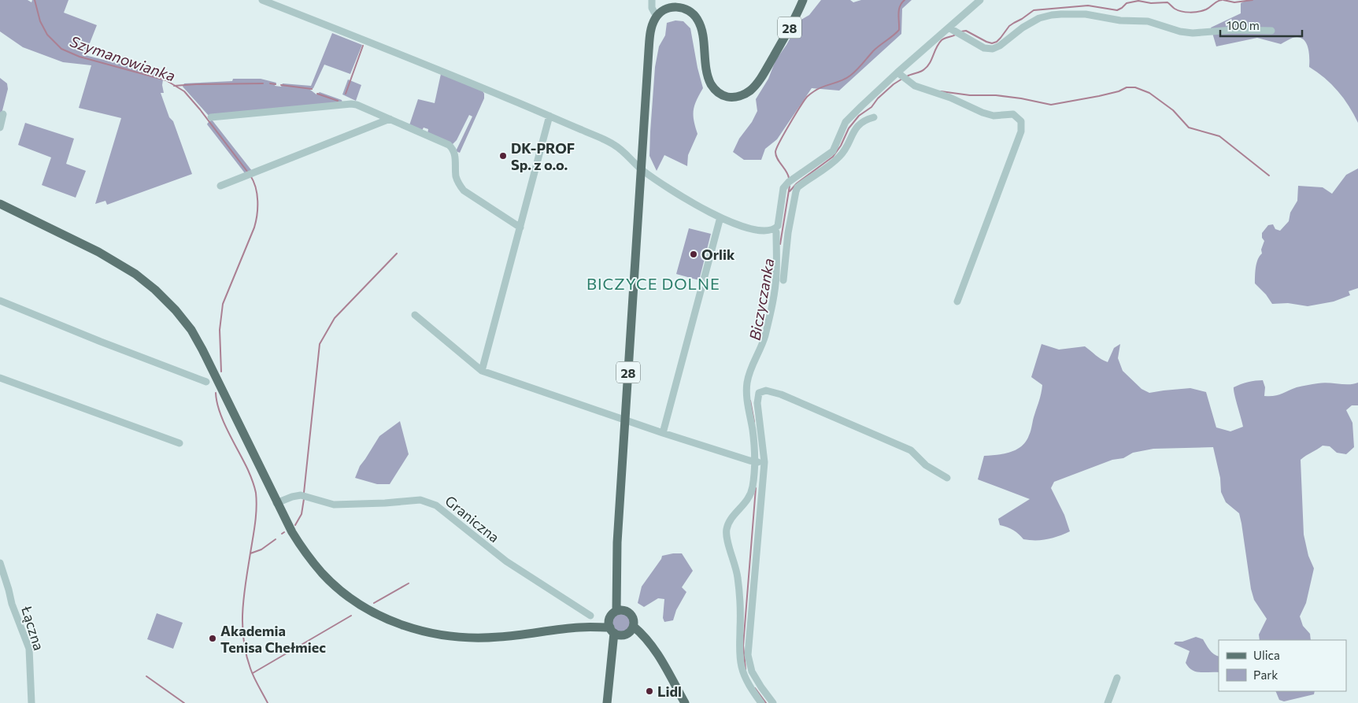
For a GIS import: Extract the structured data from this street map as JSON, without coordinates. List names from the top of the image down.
{
  "streets": {
    "main road": ["28"],
    "street": ["Graniczna", "Łączna"]
  },
  "districts": ["BICZYCE DOLNE"],
  "water": ["Szymanowianka", "Biczyczanka"],
  "places": [
    "DK-PROF Sp. z o.o.",
    "Orlik",
    "Akademia Tenisa Chełmiec",
    "Lidl"
  ],
  "legend": ["Ulica", "Park"],
  "scale_bar": "100 m"
}
